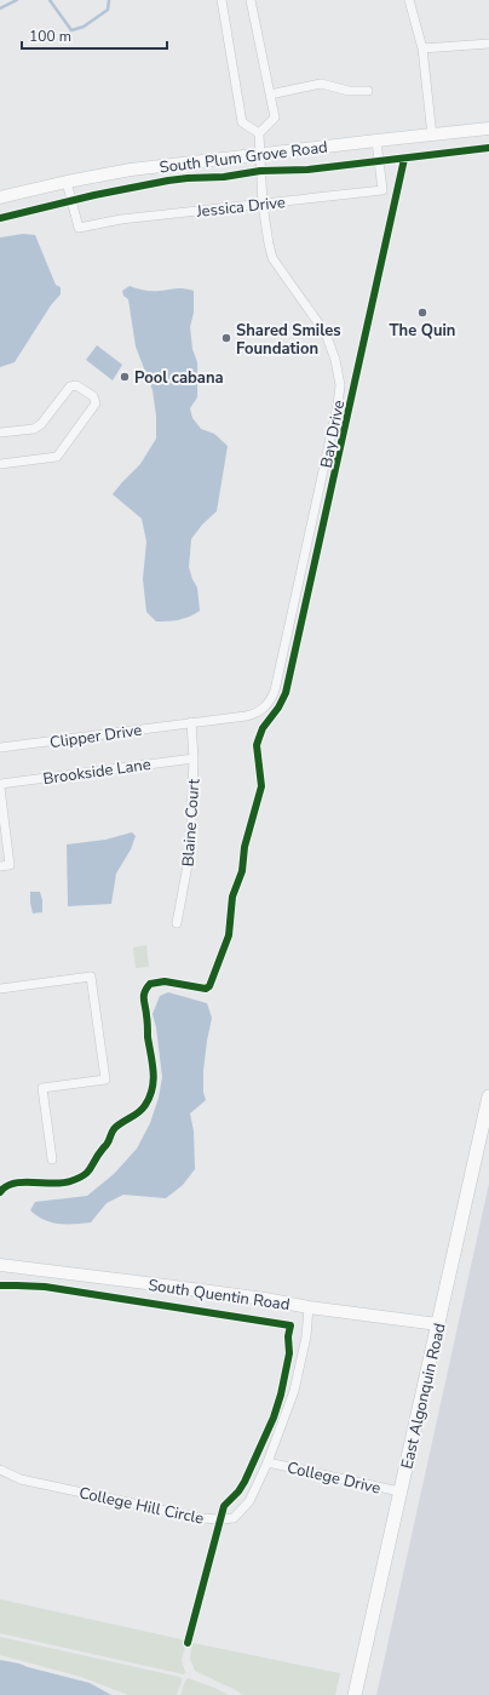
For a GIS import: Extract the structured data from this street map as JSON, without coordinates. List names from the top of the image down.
{
  "streets": {
    "main road": ["East Algonquin Road"],
    "street": [
      "South Plum Grove Road",
      "Jessica Drive",
      "Bay Drive",
      "Clipper Drive",
      "Brookside Lane",
      "Blaine Court",
      "South Quentin Road",
      "College Drive",
      "College Hill Circle"
    ]
  },
  "crossings": [
    ["South Plum Grove Road", "Jessica Drive"],
    ["South Plum Grove Road", "Bay Drive"],
    ["Jessica Drive", "Bay Drive"],
    ["Bay Drive", "Clipper Drive"],
    ["Bay Drive", "Blaine Court"],
    ["Clipper Drive", "Blaine Court"],
    ["Brookside Lane", "Blaine Court"],
    ["South Quentin Road", "East Algonquin Road"],
    ["South Quentin Road", "College Hill Circle"],
    ["East Algonquin Road", "College Drive"],
    ["College Drive", "College Hill Circle"]
  ],
  "places": ["The Quin", "Shared Smiles Foundation", "Pool cabana"],
  "scale_bar": "100 m"
}
